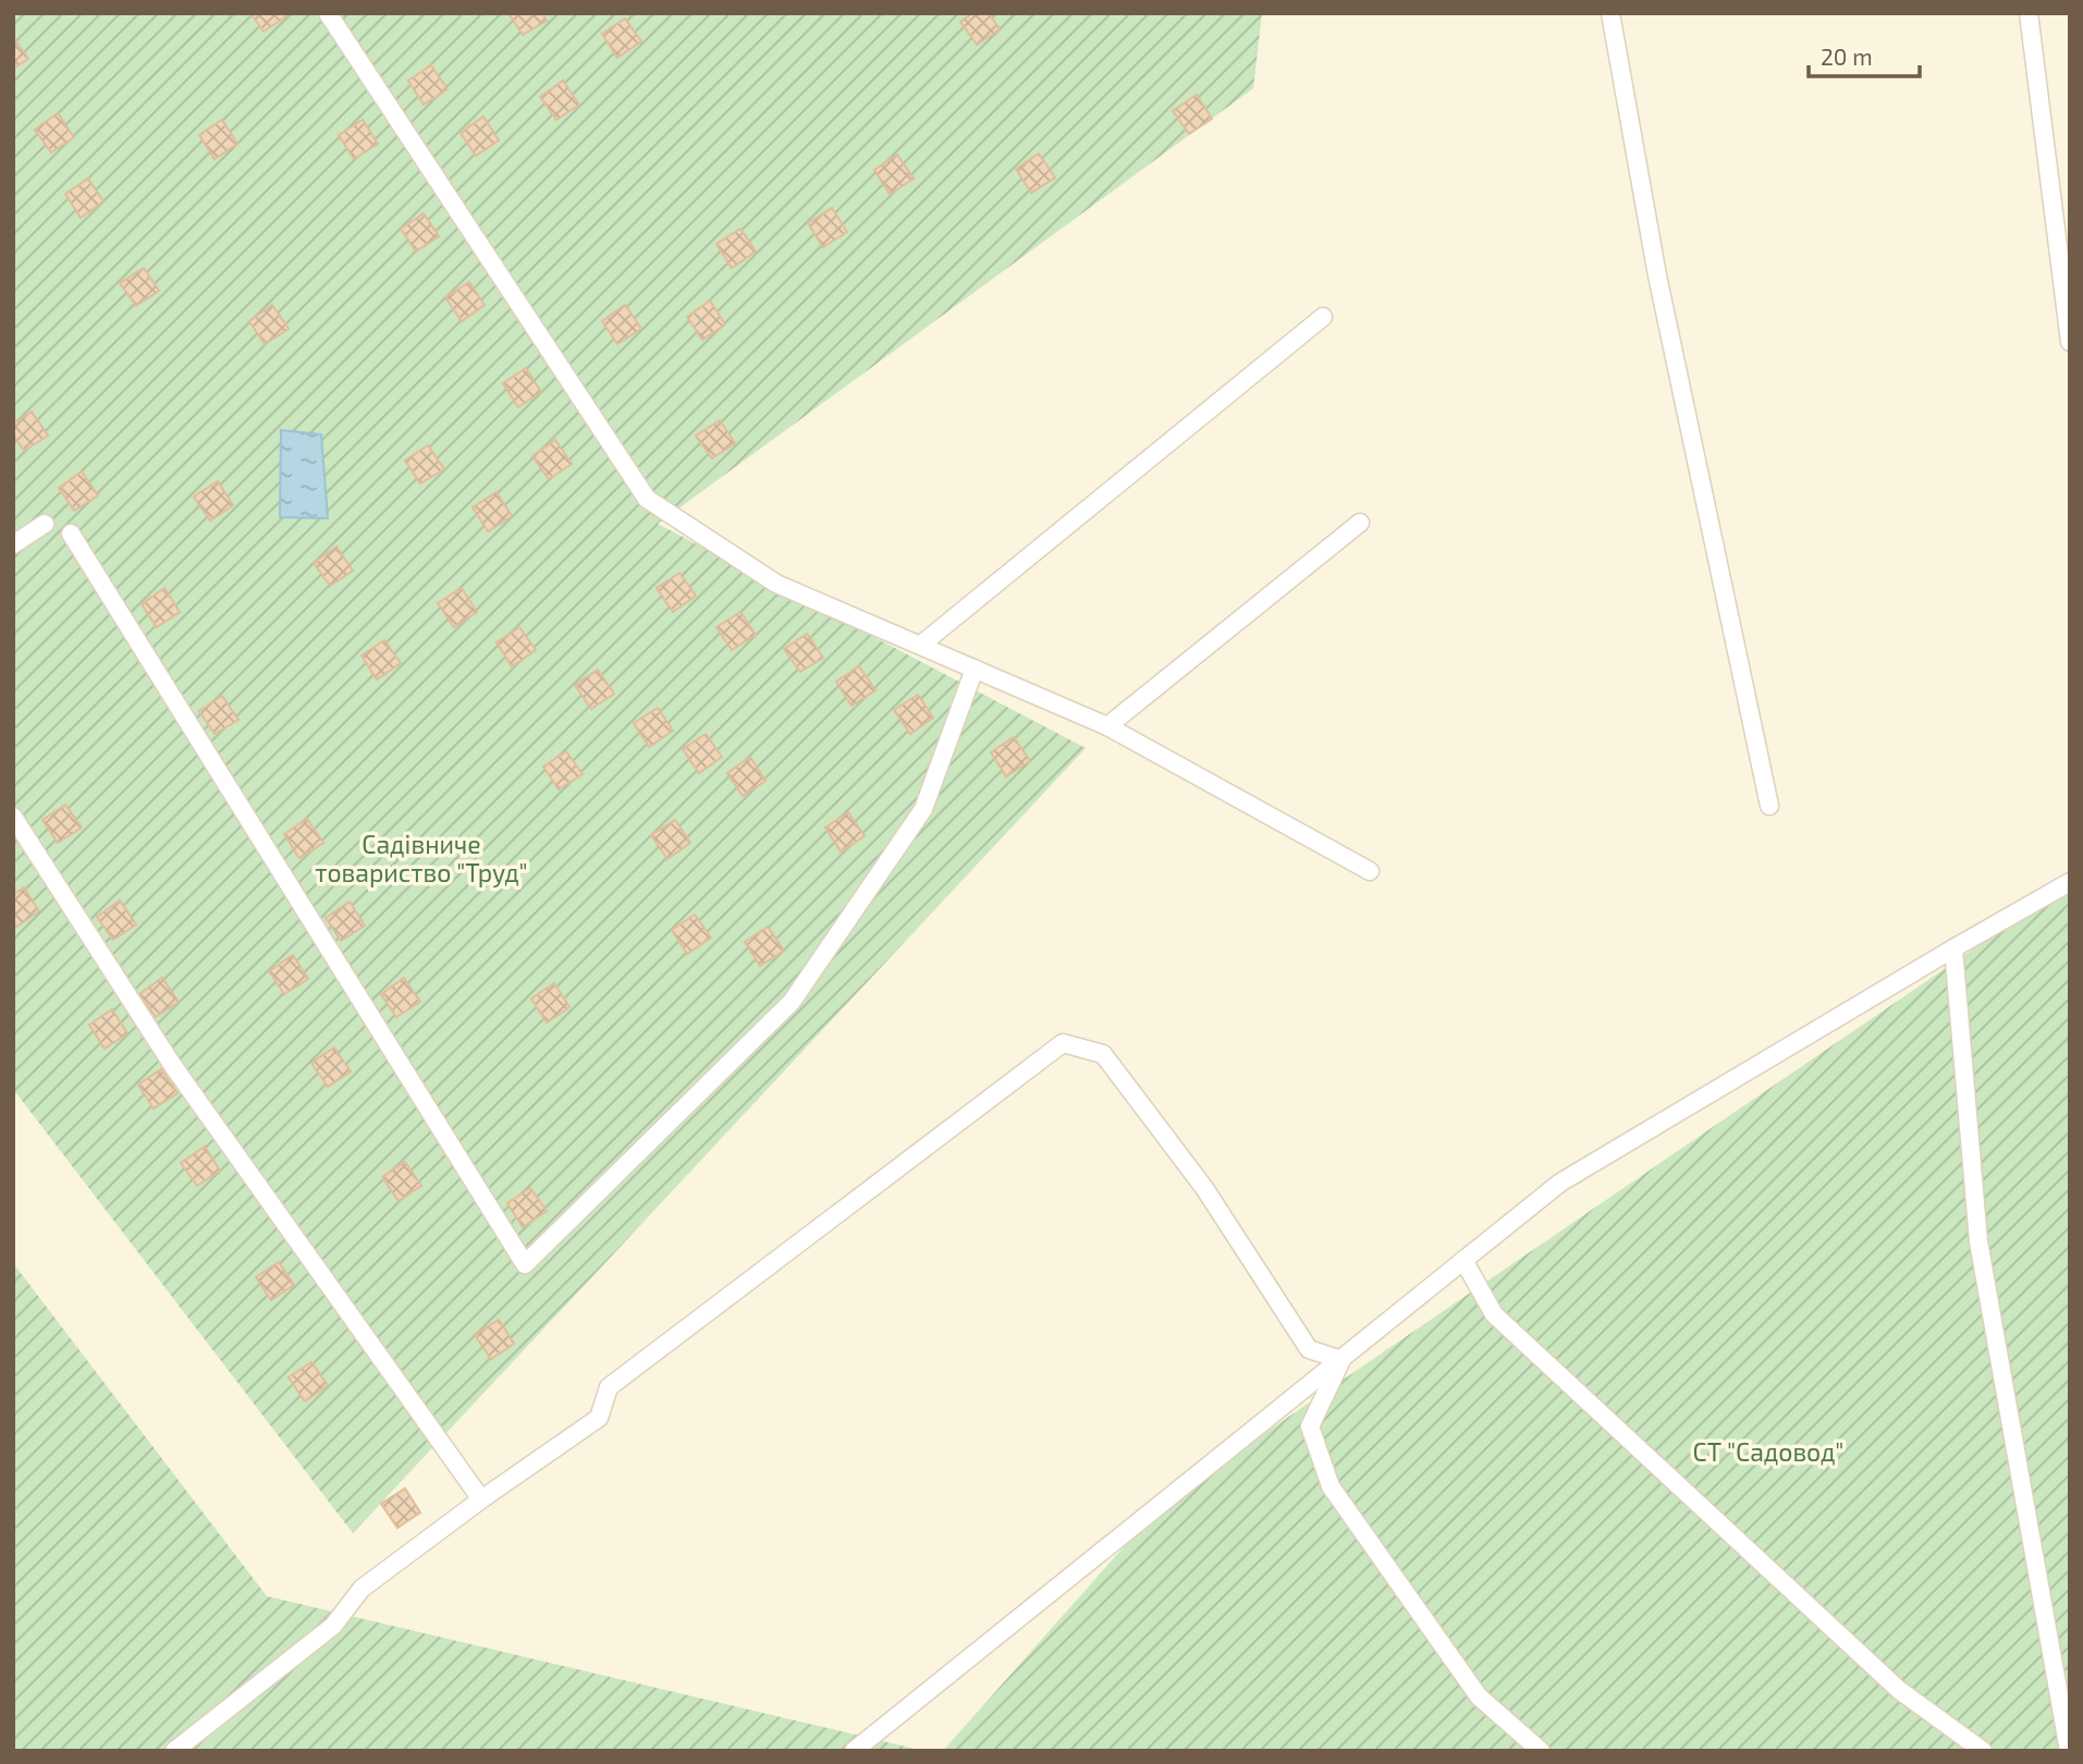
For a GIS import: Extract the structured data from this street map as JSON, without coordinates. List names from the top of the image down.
{
  "parks": ["Садівниче товариство \"Труд\"", "СТ \"Садовод\""],
  "scale_bar": "20 m"
}
